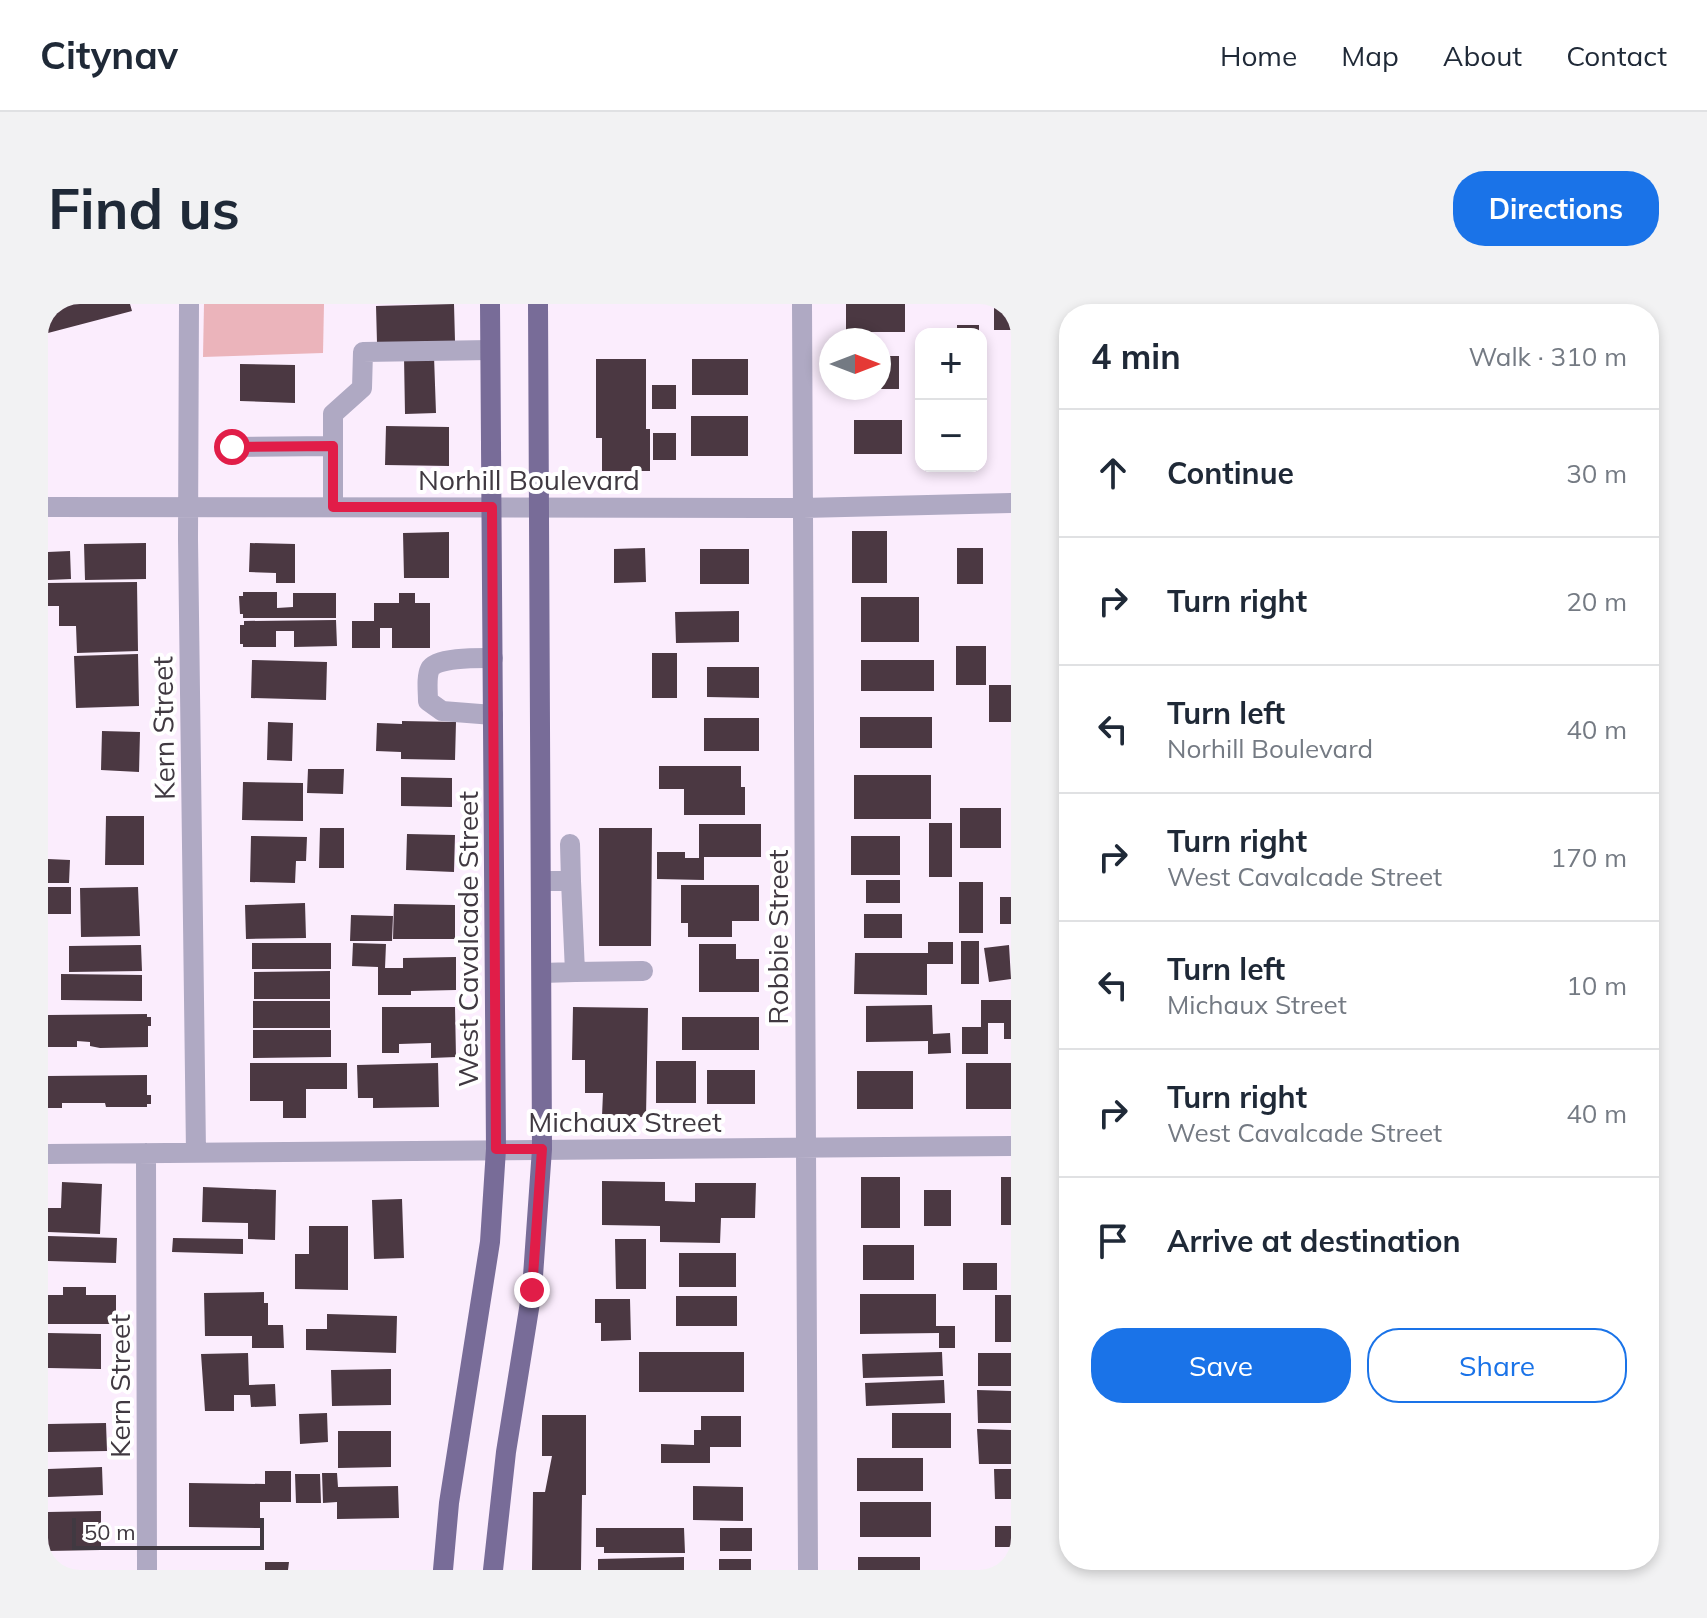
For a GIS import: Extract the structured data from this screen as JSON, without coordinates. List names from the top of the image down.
{
  "streets": {
    "main road": ["West Cavalcade Street"],
    "street": [
      "Norhill Boulevard",
      "Kern Street",
      "Robbie Street",
      "Michaux Street"
    ]
  },
  "crossings": [
    ["Norhill Boulevard", "Kern Street"],
    ["Norhill Boulevard", "Robbie Street"],
    ["Norhill Boulevard", "West Cavalcade Street"],
    ["Kern Street", "Michaux Street"],
    ["Robbie Street", "Michaux Street"],
    ["West Cavalcade Street", "Michaux Street"]
  ],
  "scale_bar": "50 m",
  "north": "right",
  "page": {
    "header": "Citynav",
    "nav": [
      "Home",
      "Map",
      "About",
      "Contact"
    ],
    "buttons": [
      "Directions",
      ["Save", "Share"]
    ],
    "title": "Find us",
    "heading": ["4 min", "Walk · 310 m"],
    "map_buttons": ["+", "−"],
    "list": [
      ["Continue", "30 m"],
      ["Turn right", "20 m"],
      ["Turn left", "Norhill Boulevard", "40 m"],
      ["Turn right", "West Cavalcade Street", "170 m"],
      ["Turn left", "Michaux Street", "10 m"],
      ["Turn right", "West Cavalcade Street", "40 m"],
      "Arrive at destination"
    ],
    "scale": "50 m"
  }
}
